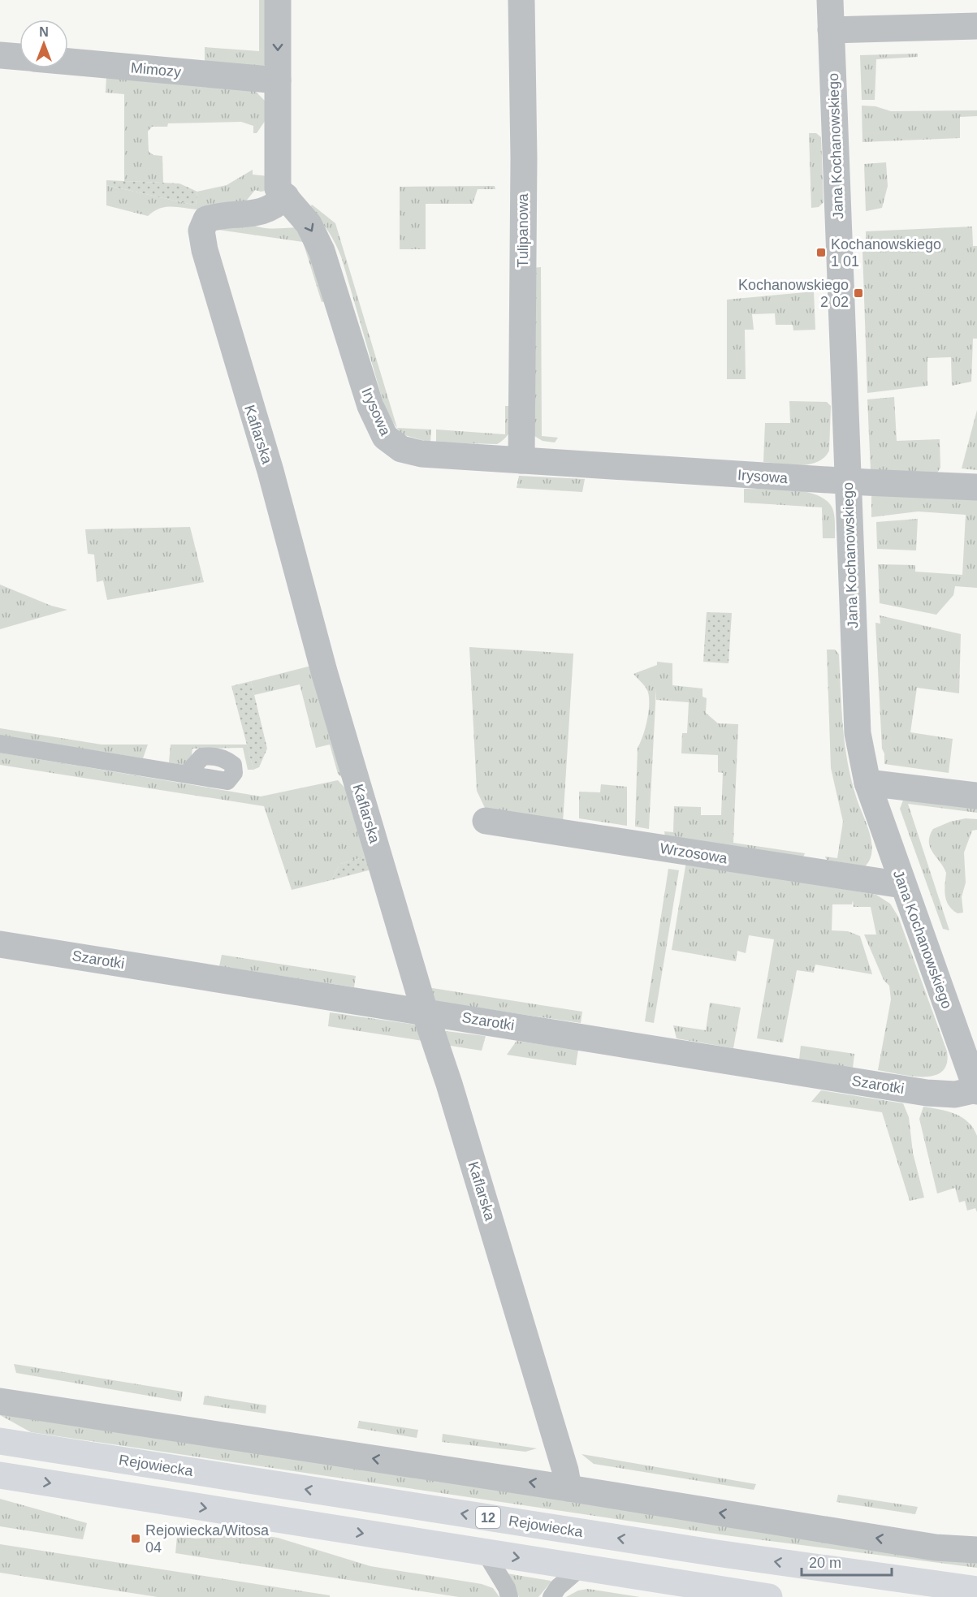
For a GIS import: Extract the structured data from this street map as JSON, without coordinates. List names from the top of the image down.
{
  "streets": {
    "highway": ["Rejowiecka", "12"],
    "street": [
      "Mimozy",
      "Jana Kochanowskiego",
      "Tulipanowa",
      "Irysowa",
      "Kaflarska",
      "Wrzosowa",
      "Szarotki"
    ]
  },
  "crossings": [
    ["Mimozy", "Irysowa"],
    ["Jana Kochanowskiego", "Irysowa"],
    ["Jana Kochanowskiego", "Wrzosowa"],
    ["Jana Kochanowskiego", "Szarotki"],
    ["Tulipanowa", "Irysowa"],
    ["Irysowa", "Kaflarska"],
    ["Kaflarska", "Szarotki"]
  ],
  "one_way": ["Irysowa"],
  "places": {
    "transit": ["Kochanowskiego 1 01", "Kochanowskiego 2 02", "Rejowiecka/Witosa 04"]
  },
  "scale_bar": "20 m",
  "north": "top"
}
